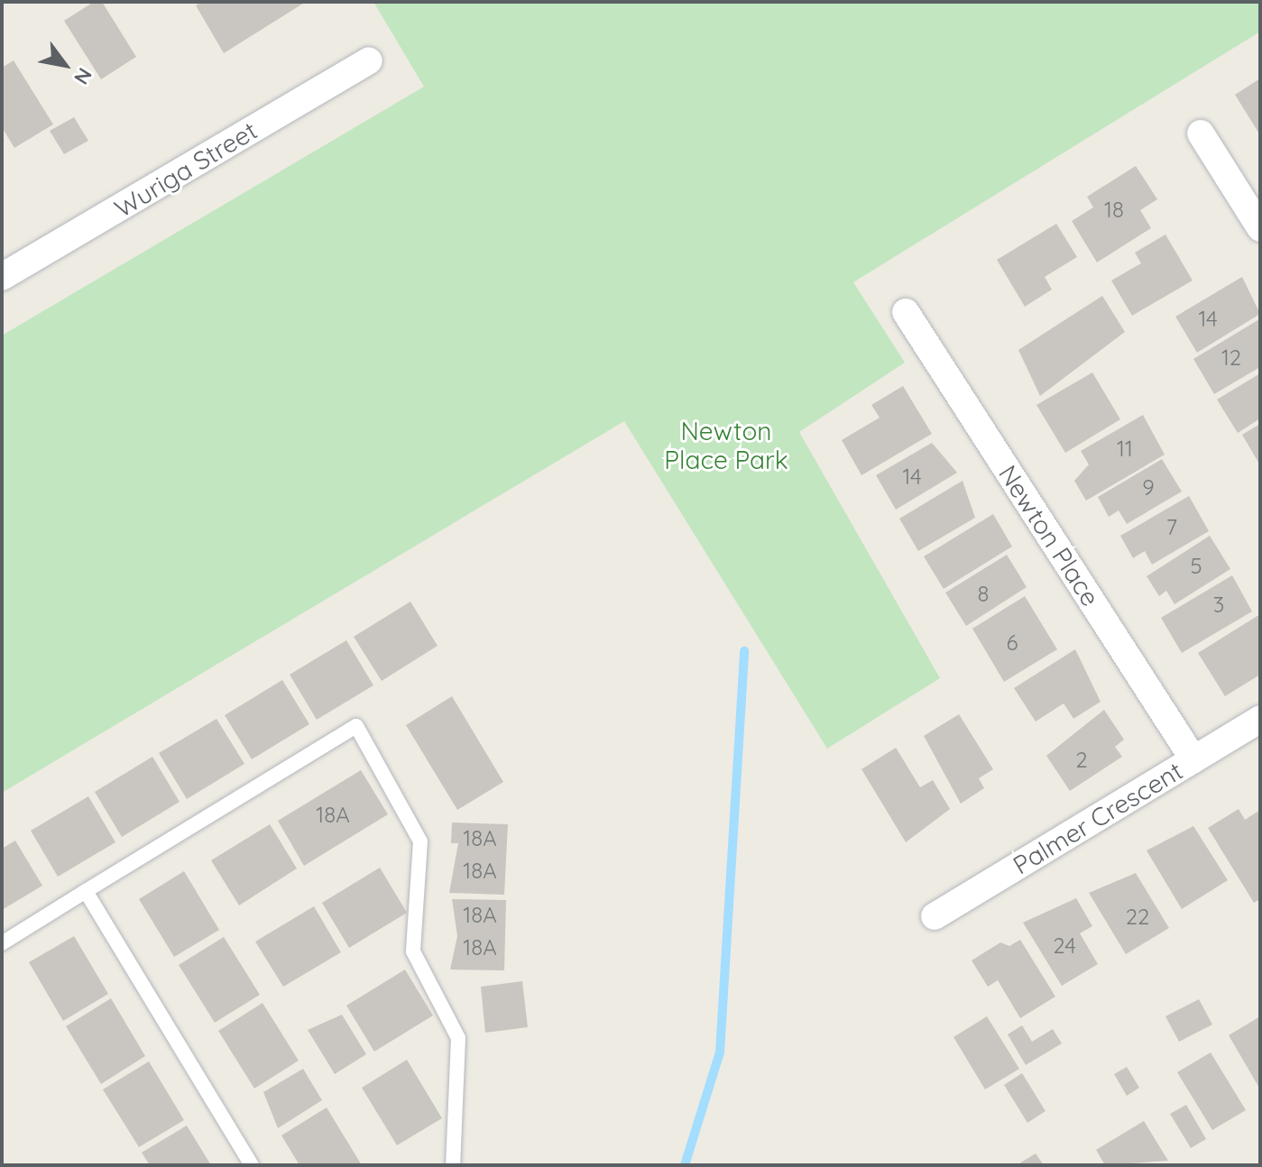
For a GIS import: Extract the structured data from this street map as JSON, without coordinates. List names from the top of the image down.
{
  "streets": {
    "street": ["Wuriga Street", "Newton Place", "Palmer Crescent"]
  },
  "crossings": [
    ["Newton Place", "Palmer Crescent"]
  ],
  "parks": ["Newton Place Park"],
  "house_numbers": [
    "18",
    "14",
    "12",
    "11",
    "14",
    "9",
    "7",
    "5",
    "8",
    "3",
    "6",
    "2",
    "18A",
    "18A",
    "18A",
    "18A",
    "22",
    "24",
    "18A"
  ],
  "north": "bottom right"
}
